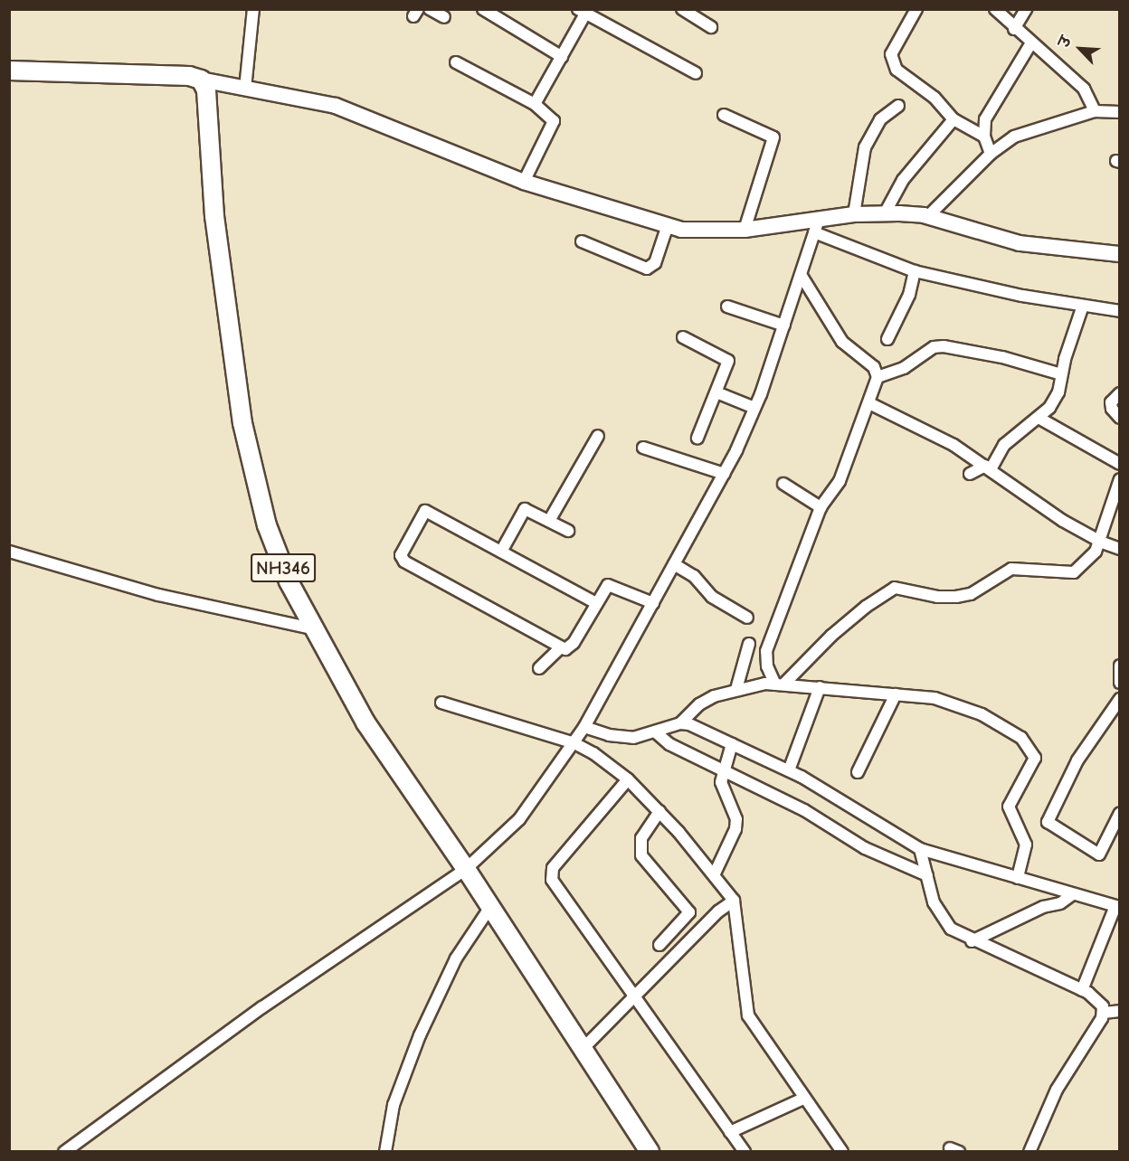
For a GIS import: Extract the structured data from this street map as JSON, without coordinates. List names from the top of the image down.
{
  "streets": {
    "highway": ["NH346"]
  },
  "north": "top left"
}
